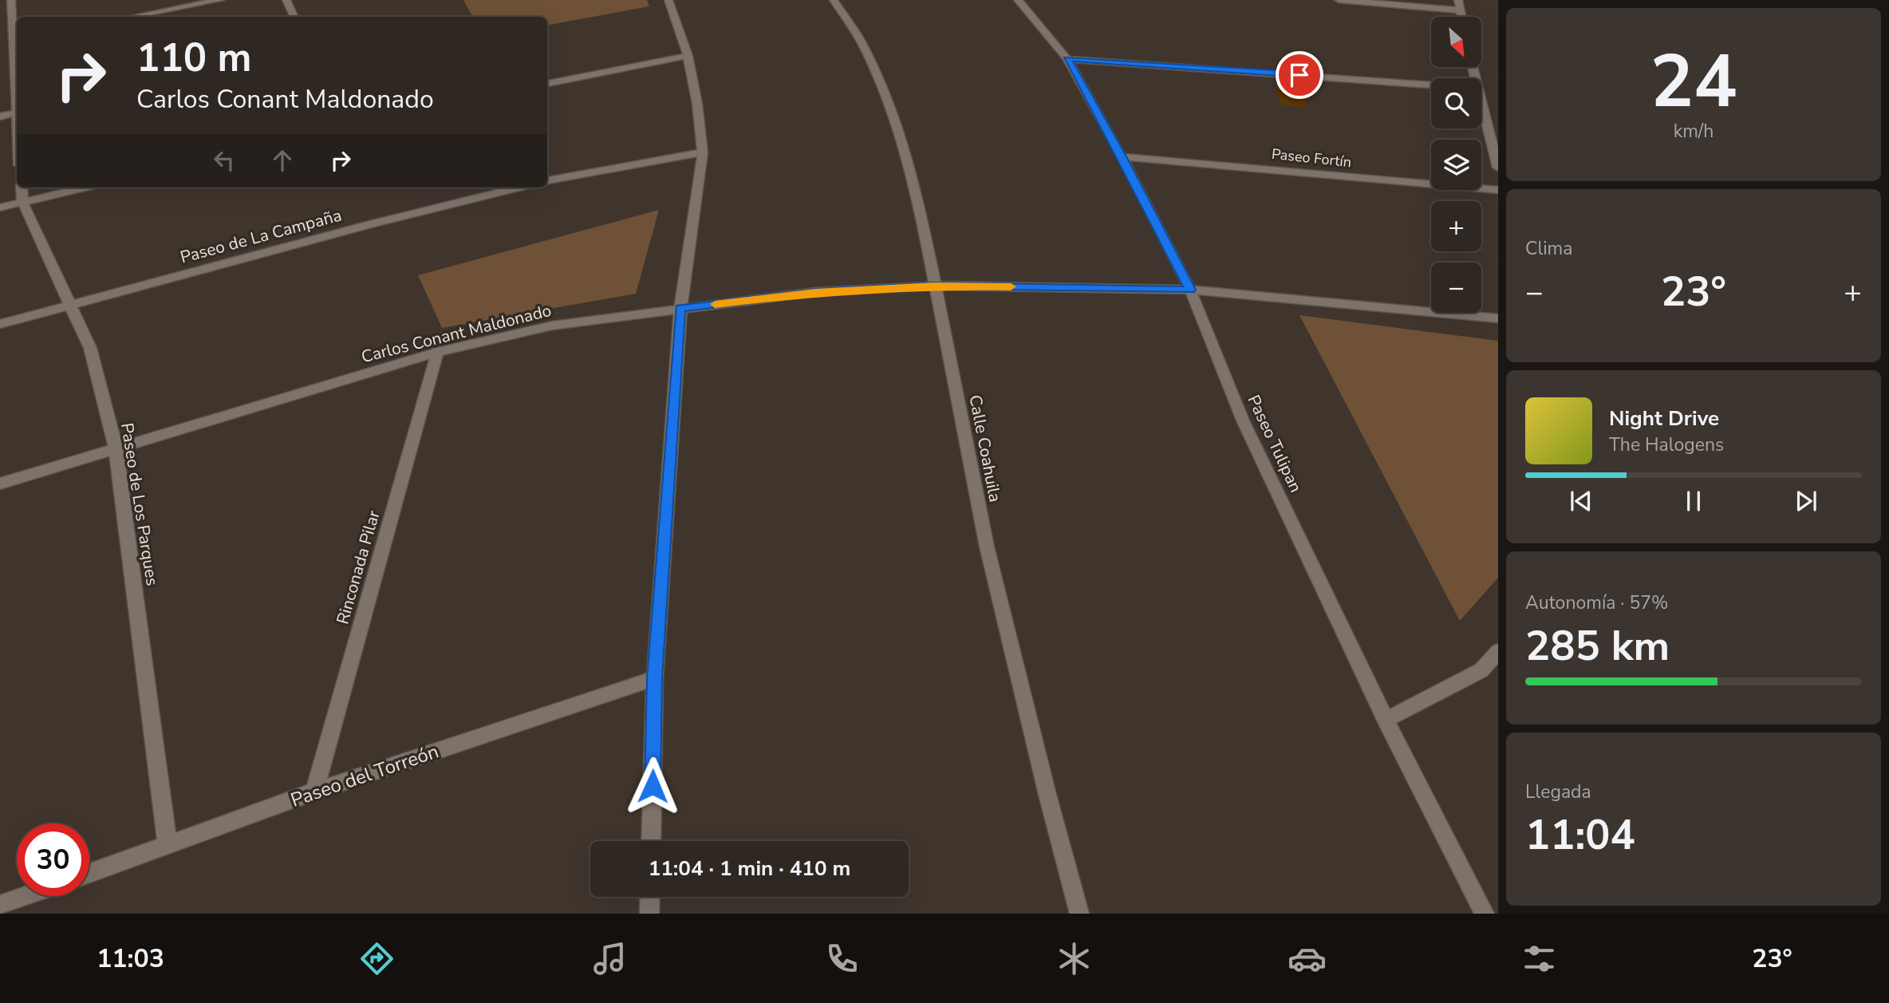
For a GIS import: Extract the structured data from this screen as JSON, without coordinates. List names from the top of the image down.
{
  "streets": {
    "street": [
      "Paseo Fortín",
      "Paseo de La Campaña",
      "Carlos Conant Maldonado",
      "Paseo Tulipan",
      "Calle Coahuila",
      "Paseo de Los Parques",
      "Rinconada Pilar",
      "Paseo del Torreón"
    ]
  },
  "crossings": [
    ["Paseo Fortín", "Paseo Tulipan"],
    ["Paseo de La Campaña", "Paseo de Los Parques"],
    ["Carlos Conant Maldonado", "Paseo Tulipan"],
    ["Carlos Conant Maldonado", "Calle Coahuila"],
    ["Carlos Conant Maldonado", "Paseo de Los Parques"],
    ["Carlos Conant Maldonado", "Rinconada Pilar"],
    ["Paseo de Los Parques", "Paseo del Torreón"],
    ["Rinconada Pilar", "Paseo del Torreón"]
  ],
  "north": "bottom right",
  "page": {
    "tile": [
      ["24", "km/h"],
      "Clima",
      ["Autonomía · 57%", "285 km"],
      ["Llegada", "11:04"]
    ],
    "map_buttons": ["+", "−"],
    "turn": ["110 m", "Carlos Conant Maldonado"],
    "heat": ["−", "23°", "+"],
    "song": ["Night Drive", "The Halogens"],
    "limit": "30",
    "trip": "11:04 · 1 min · 410 m",
    "tabs": ["11:03", "23°"]
  }
}
